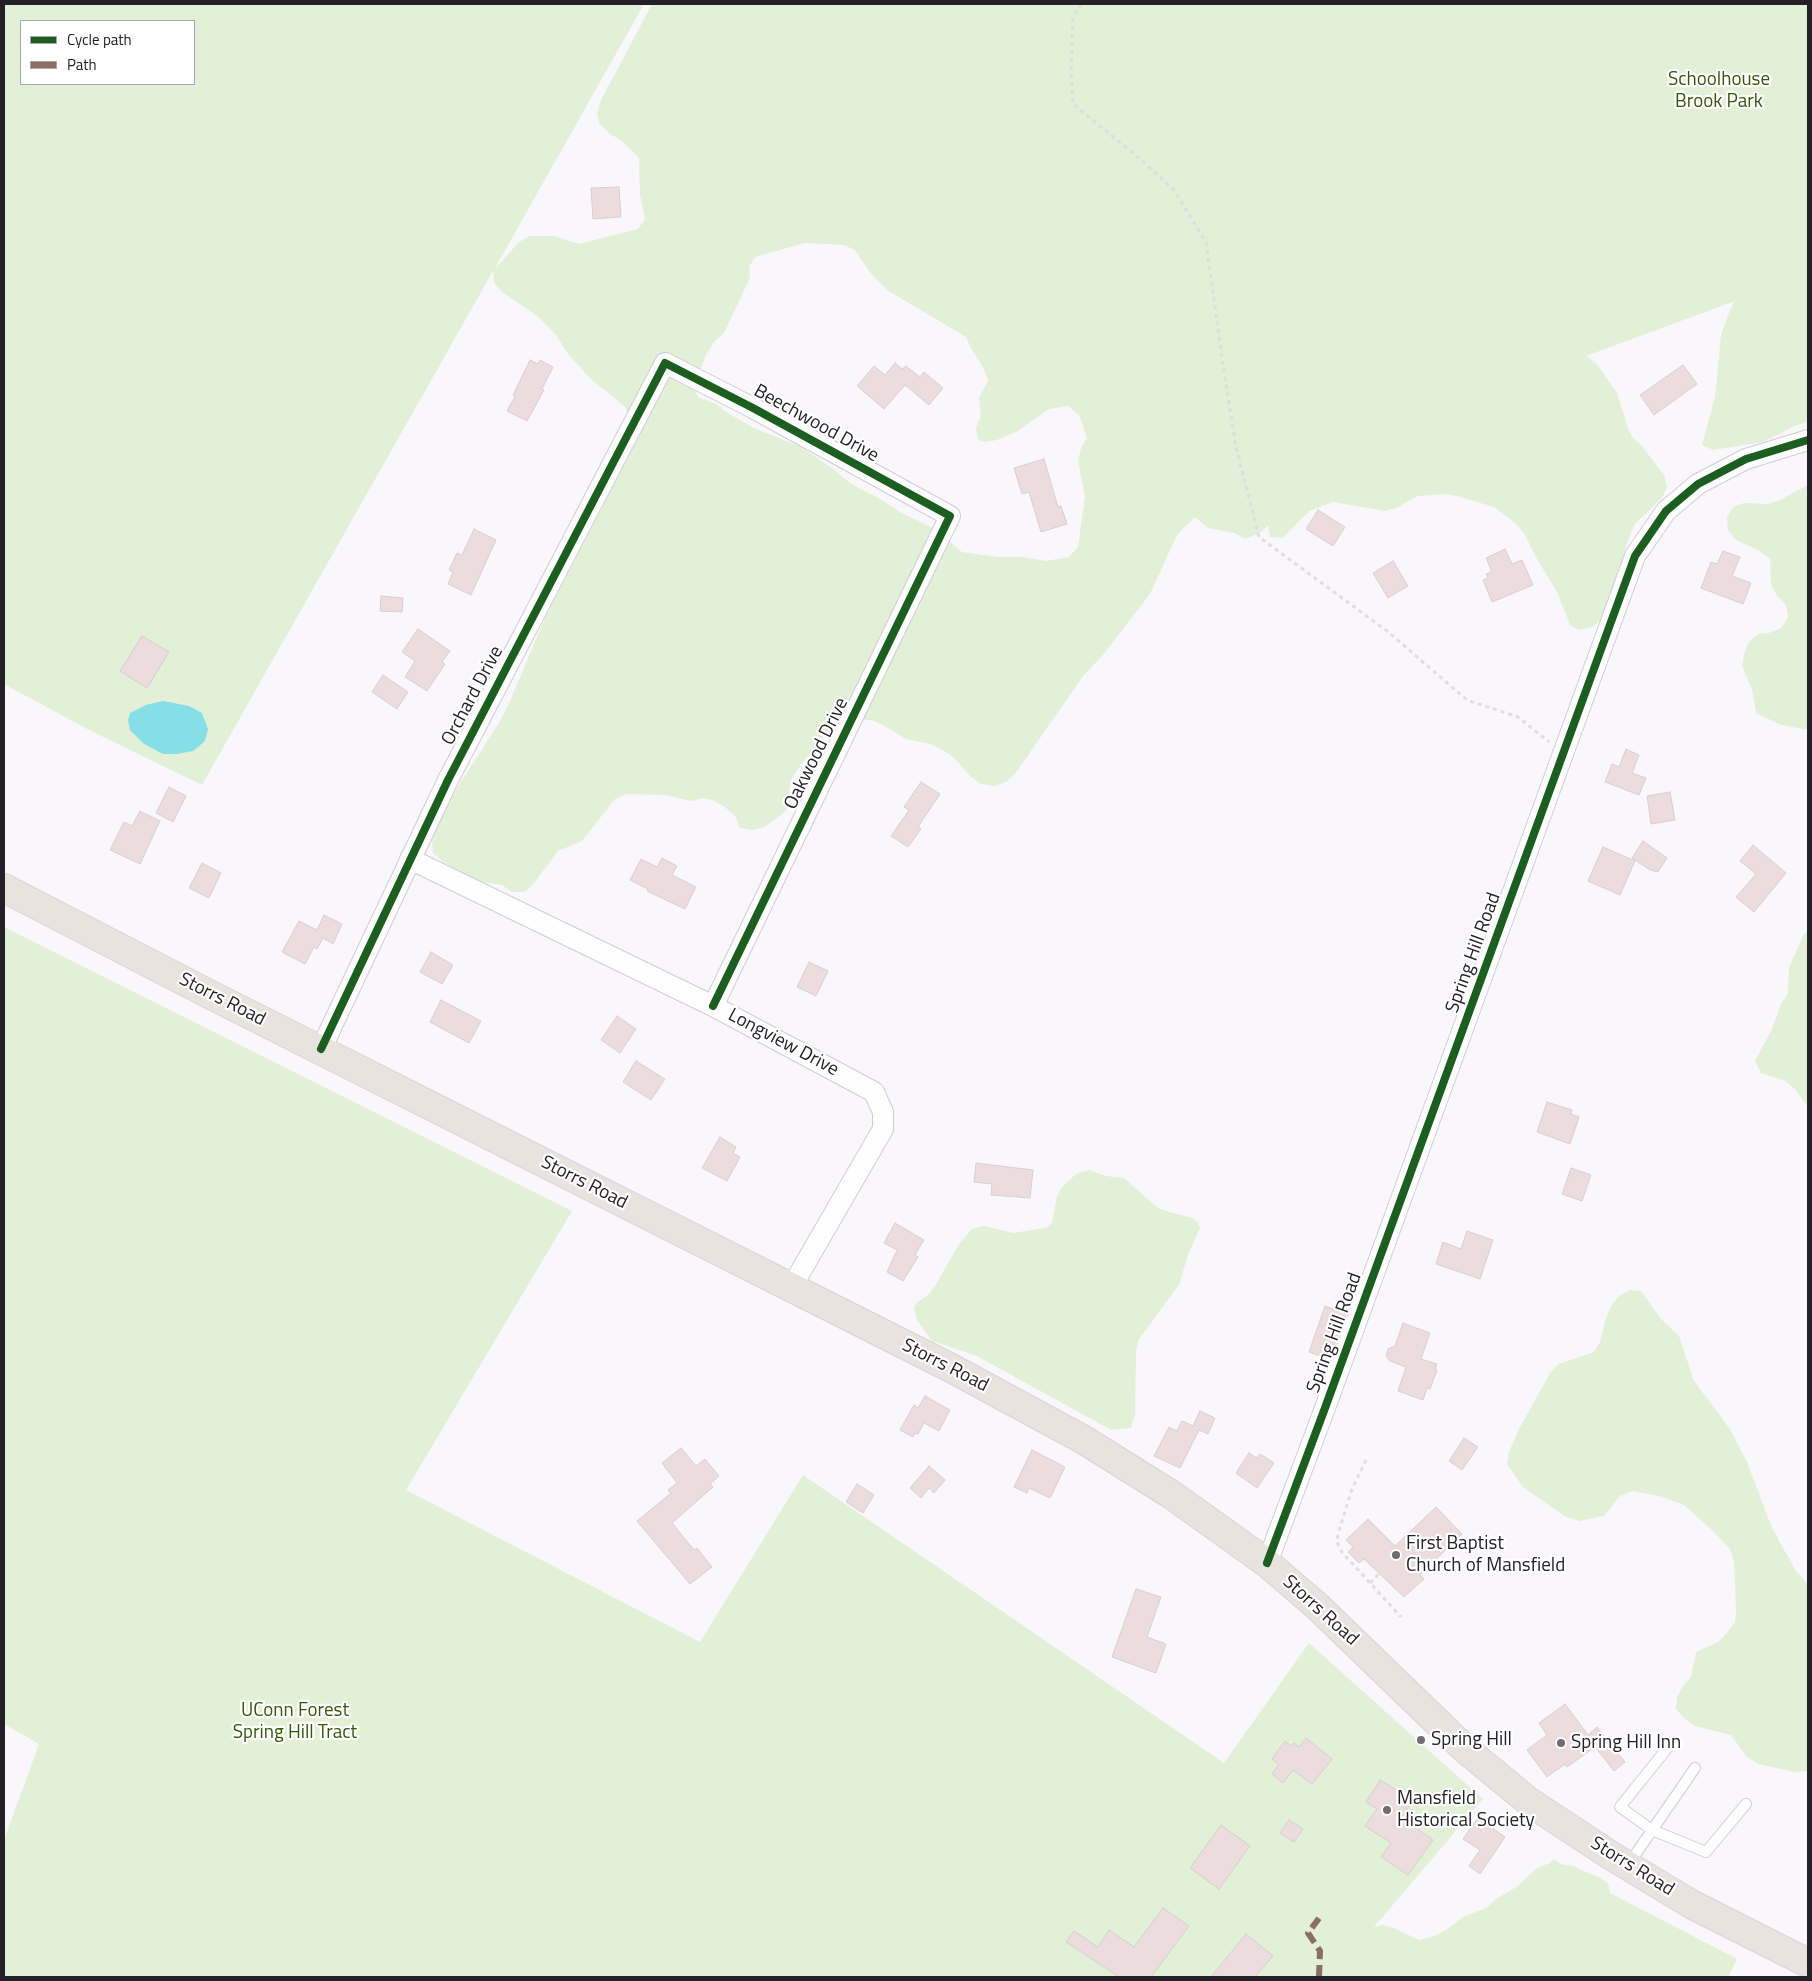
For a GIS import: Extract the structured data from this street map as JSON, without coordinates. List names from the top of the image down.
{
  "streets": {
    "main road": ["Storrs Road"],
    "street": [
      "Beechwood Drive",
      "Orchard Drive",
      "Oakwood Drive",
      "Spring Hill Road",
      "Longview Drive"
    ]
  },
  "crossings": [
    ["Beechwood Drive", "Orchard Drive"],
    ["Beechwood Drive", "Oakwood Drive"],
    ["Orchard Drive", "Storrs Road"],
    ["Orchard Drive", "Longview Drive"],
    ["Oakwood Drive", "Longview Drive"],
    ["Spring Hill Road", "Storrs Road"],
    ["Storrs Road", "Longview Drive"]
  ],
  "parks": ["Schoolhouse Brook Park", "UConn Forest Spring Hill Tract"],
  "places": [
    "First Baptist Church of Mansfield",
    "Spring Hill",
    "Spring Hill Inn",
    "Mansfield Historical Society"
  ],
  "legend": ["Cycle path", "Path"]
}
